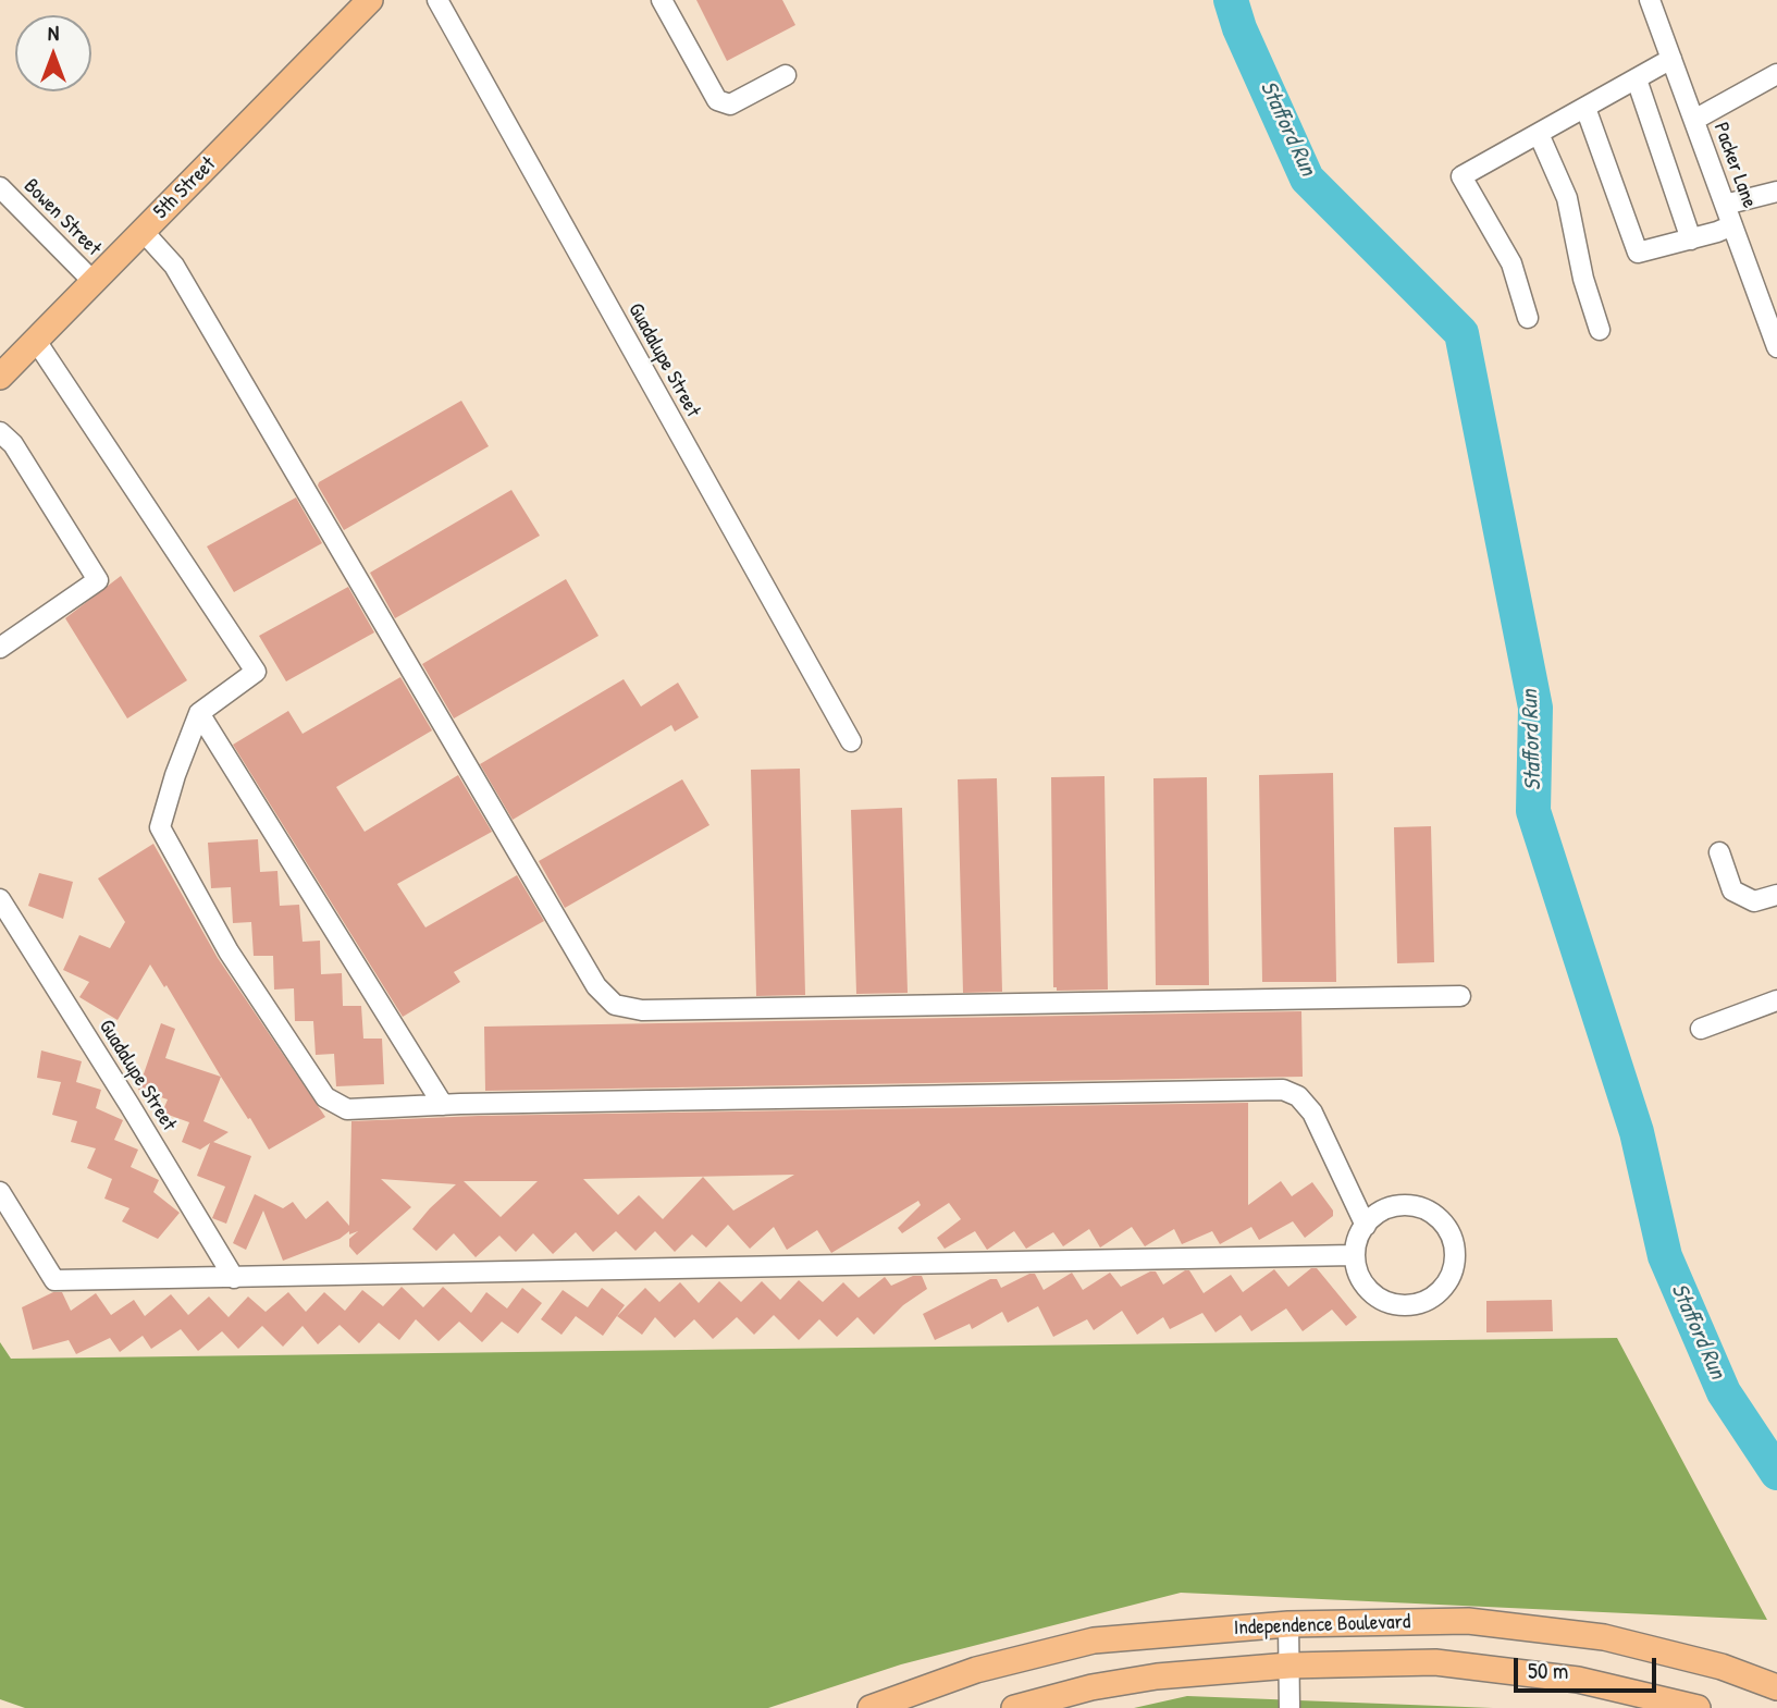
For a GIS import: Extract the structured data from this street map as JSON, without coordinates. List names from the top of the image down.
{
  "streets": {
    "main road": ["5th Street", "Independence Boulevard"],
    "street": ["Packer Lane", "Bowen Street", "Guadalupe Street"]
  },
  "crossings": [
    ["5th Street", "Bowen Street"]
  ],
  "water": ["Stafford Run"],
  "scale_bar": "50 m",
  "north": "top"
}
